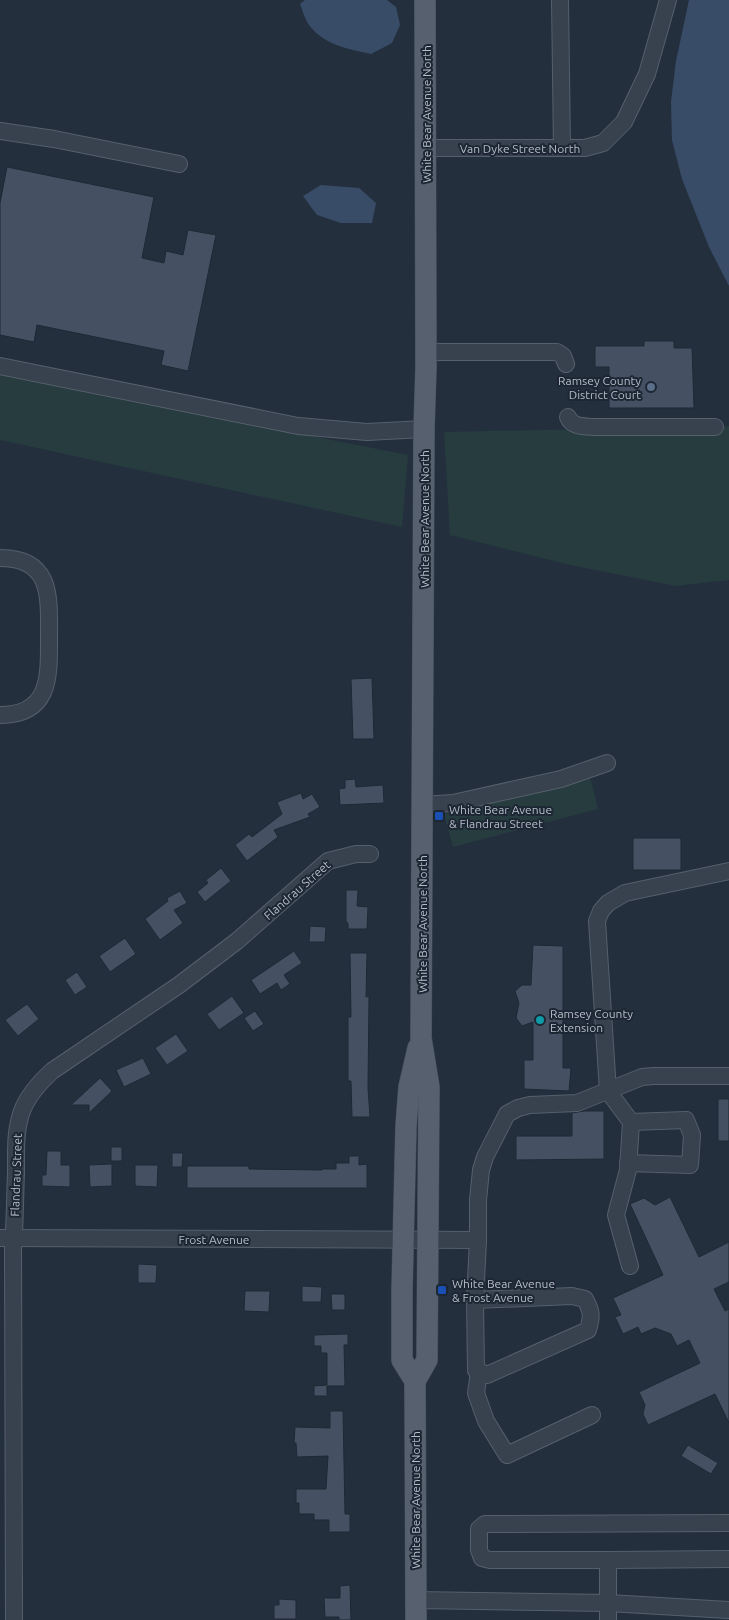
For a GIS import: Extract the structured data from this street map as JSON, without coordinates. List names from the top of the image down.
{
  "streets": {
    "main road": ["White Bear Avenue North"],
    "street": ["Van Dyke Street North", "Flandrau Street", "Frost Avenue"]
  },
  "crossings": [
    ["White Bear Avenue North", "Van Dyke Street North"],
    ["White Bear Avenue North", "Frost Avenue"],
    ["Flandrau Street", "Frost Avenue"]
  ],
  "places": {
    "other": ["Ramsey County District Court", "Ramsey County Extension"],
    "transit": ["White Bear Avenue & Flandrau Street", "White Bear Avenue & Frost Avenue"]
  }
}
